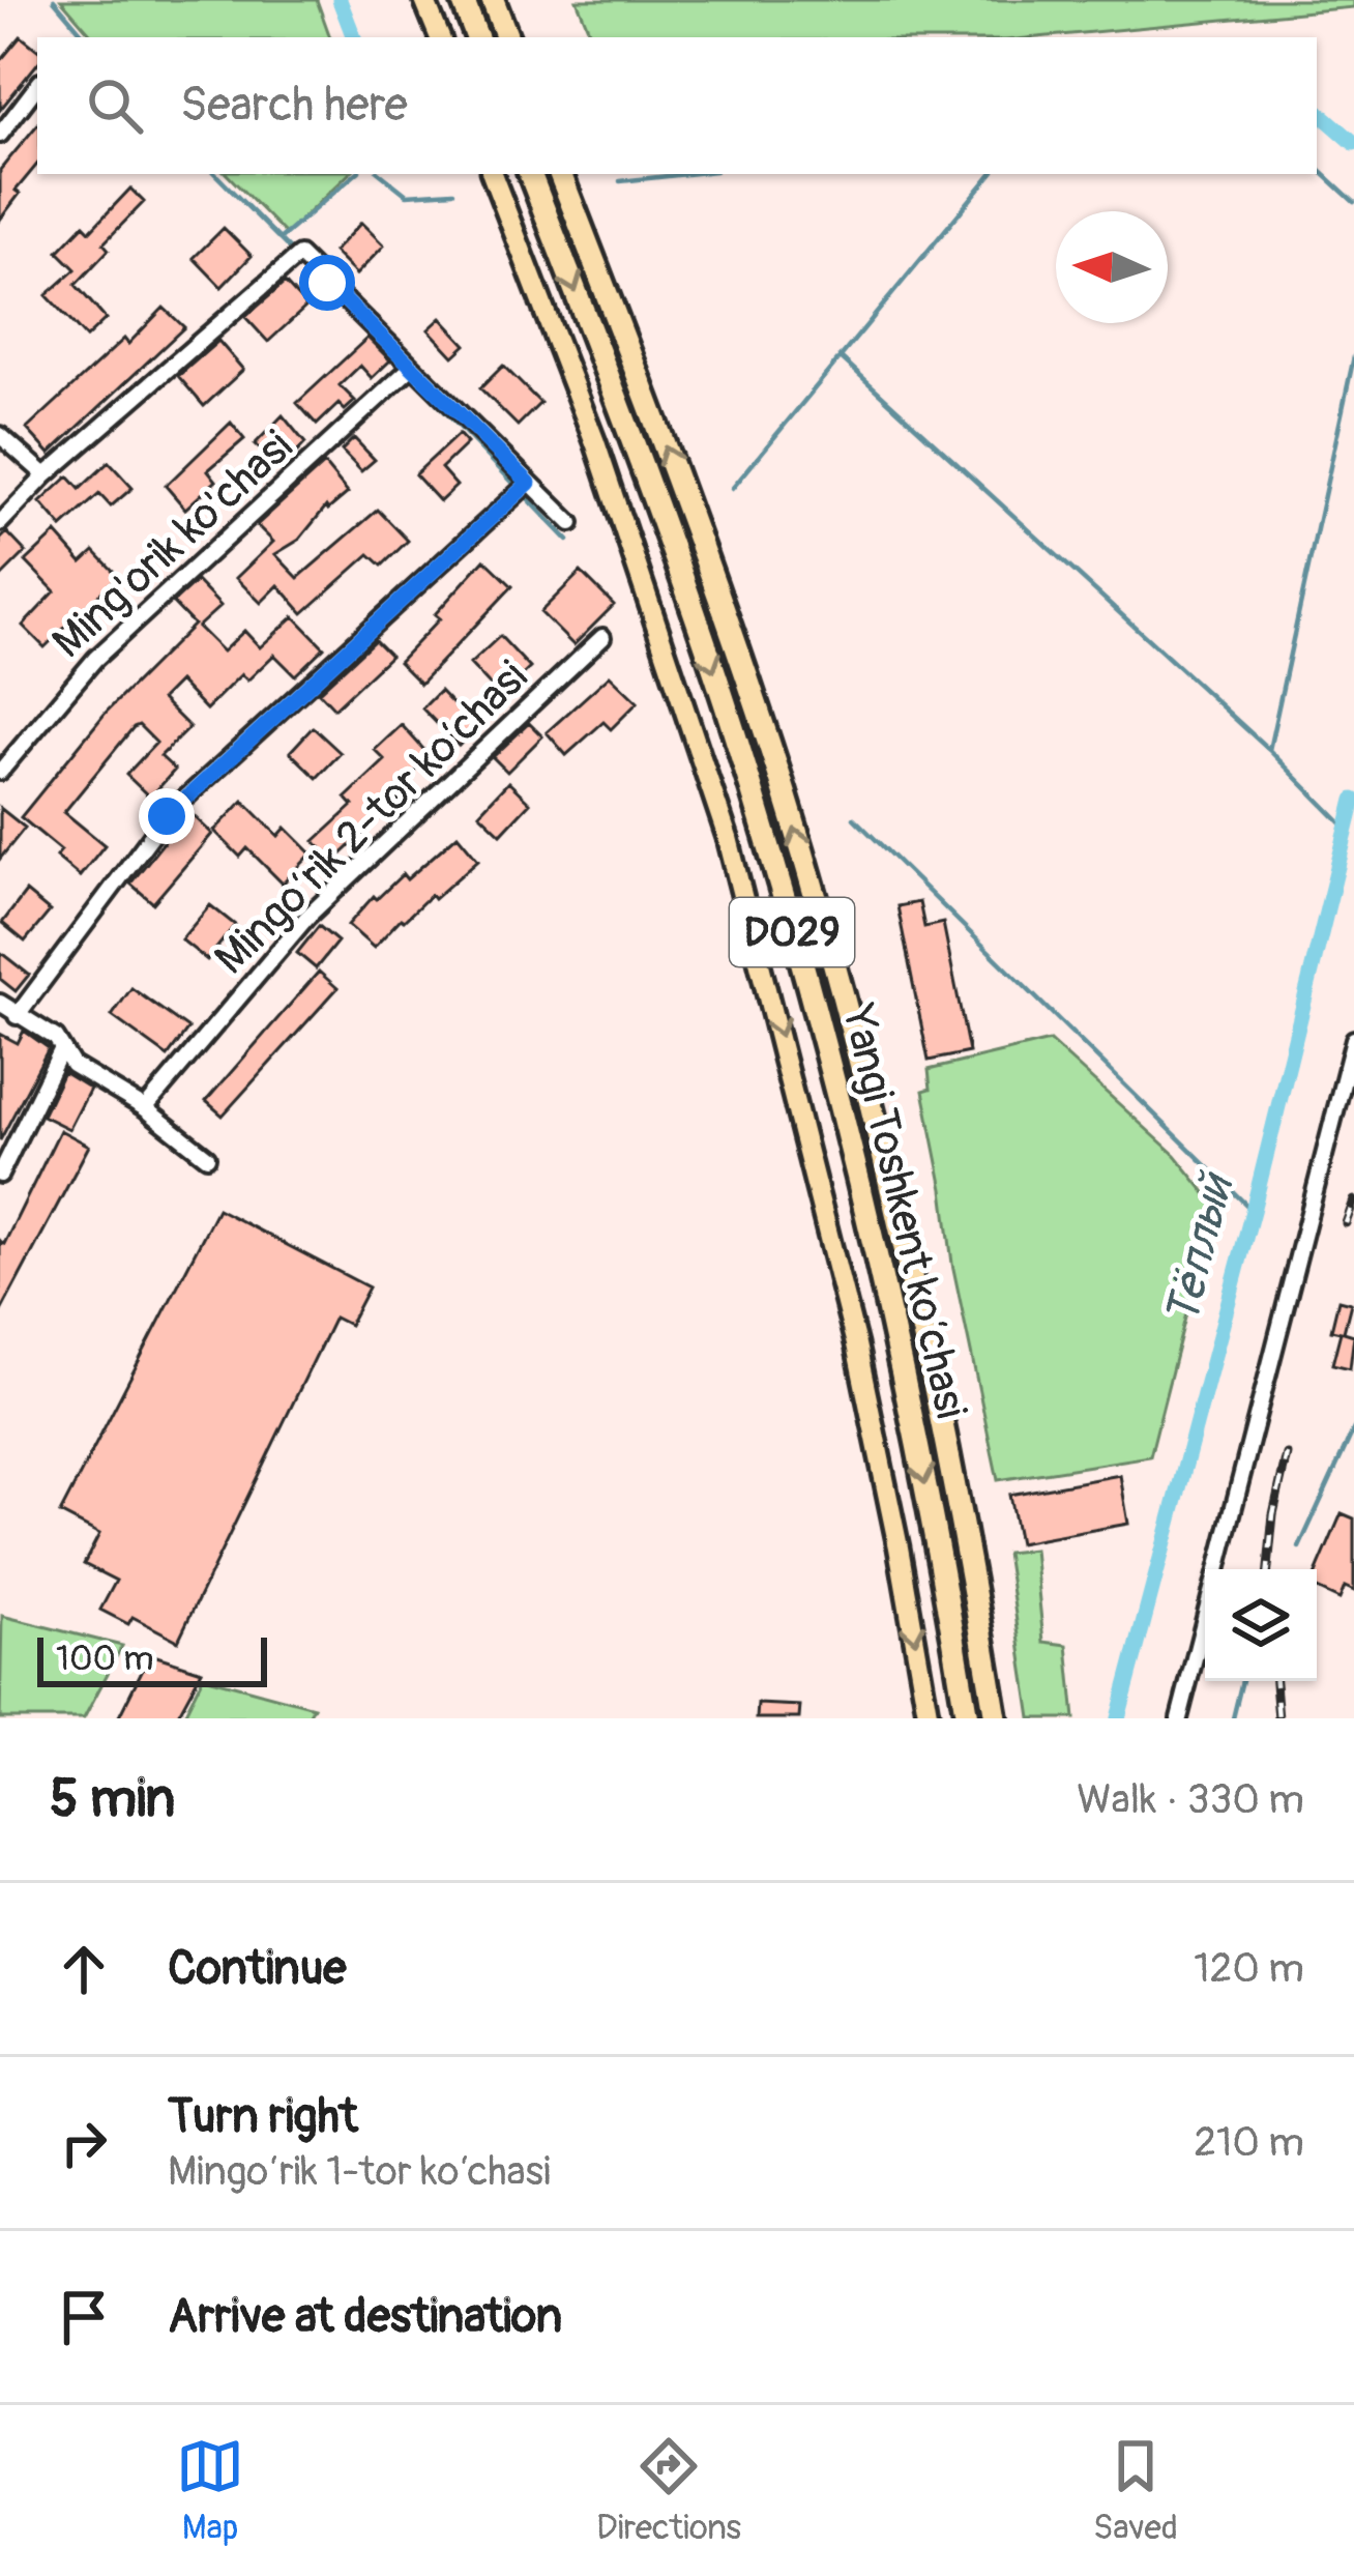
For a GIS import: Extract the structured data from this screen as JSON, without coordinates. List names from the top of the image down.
{
  "streets": {
    "highway": ["D029", "Yangi Toshkent ko‘chasi"],
    "street": ["Ming'orik ko'chasi", "Mingo‘rik 2-tor ko‘chasi"]
  },
  "water": ["Тёплый"],
  "scale_bar": "100 m",
  "north": "left",
  "page": {
    "search": "Search here",
    "scale": "100 m",
    "heading": ["5 min", "Walk · 330 m"],
    "list": [
      ["Continue", "120 m"],
      ["Turn right", "Mingo‘rik 1-tor ko‘chasi", "210 m"],
      "Arrive at destination"
    ],
    "nav": ["Map", "Directions", "Saved"]
  }
}
